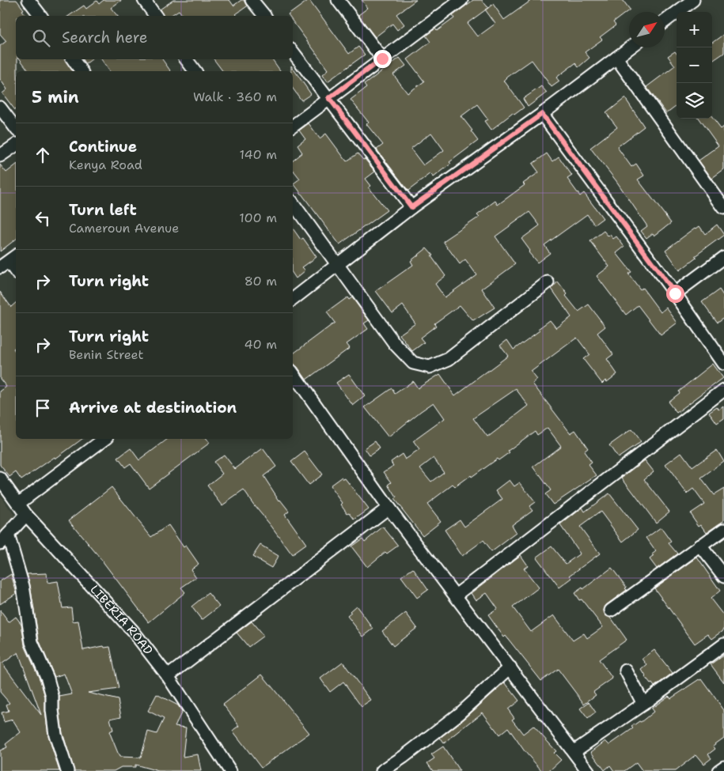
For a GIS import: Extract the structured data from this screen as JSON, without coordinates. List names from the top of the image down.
{
  "streets": {
    "street": ["LIBERIA ROAD"]
  },
  "north": "top right",
  "page": {
    "map_buttons": ["+", "−"],
    "search": "Search here",
    "heading": ["5 min", "Walk · 360 m"],
    "list": [
      ["Continue", "Kenya Road", "140 m"],
      ["Turn left", "Cameroun Avenue", "100 m"],
      ["Turn right", "80 m"],
      ["Turn right", "Benin Street", "40 m"],
      "Arrive at destination"
    ]
  }
}
